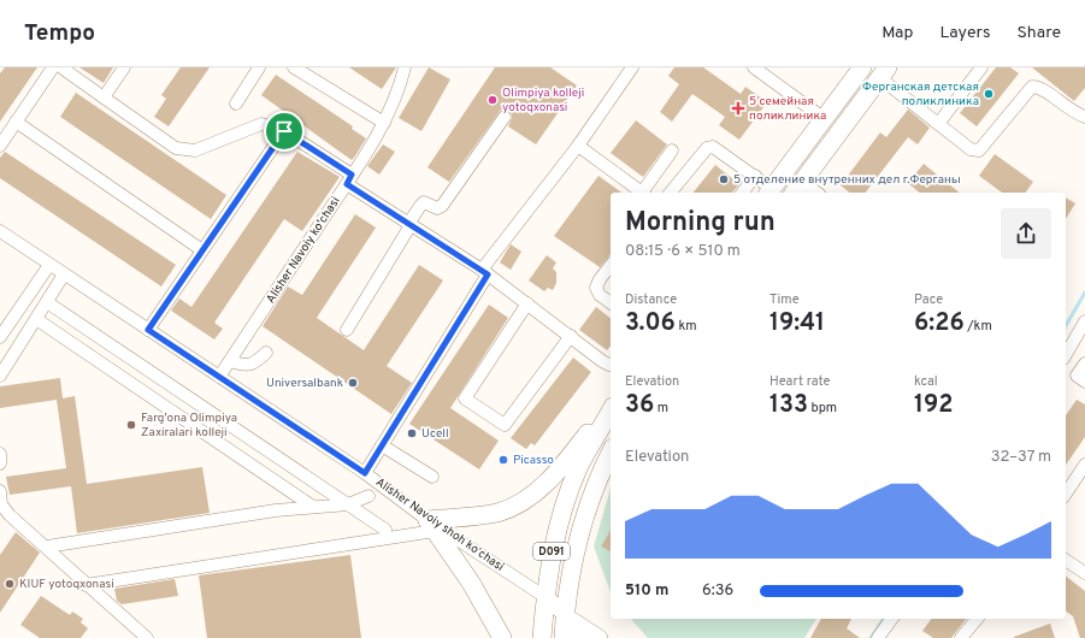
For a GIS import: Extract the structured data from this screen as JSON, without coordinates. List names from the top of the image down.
{
  "streets": {
    "highway": ["D091"],
    "main road": ["Alisher Navoiy shoh koʻchasi"],
    "street": ["Alisher Navoiy ko'chasi"]
  },
  "crossings": [
    ["Alisher Navoiy ko'chasi", "Alisher Navoiy shoh koʻchasi"],
    ["Alisher Navoiy shoh koʻchasi", "D091"]
  ],
  "places": {
    "other": [
      "Ферганская детская поликлиника",
      "Olimpiya kolleji yotoqxonasi",
      "5 отделение внутренних дел г.Ферганы",
      "Universalbank",
      "Farg'ona Olimpiya Zaxiralari kolleji",
      "Ucell",
      "Picasso",
      "KIUF yotoqxonasi"
    ],
    "health": ["5 семейная поликлиника"]
  },
  "page": {
    "header": "Tempo",
    "nav": ["Map", "Layers", "Share"],
    "heading": ["Morning run", "08:15 · 6 × 510 m"],
    "stats": [
      ["Distance", "3.06 km"],
      ["Time", "19:41"],
      ["Pace", "6:26 /km"],
      ["Elevation", "36 m"],
      ["Heart rate", "133 bpm"],
      ["kcal", "192"]
    ],
    "chart": ["Elevation", "32–37 m"],
    "list": [
      {
        "name": "510 m",
        "note": "6:36"
      }
    ]
  }
}
